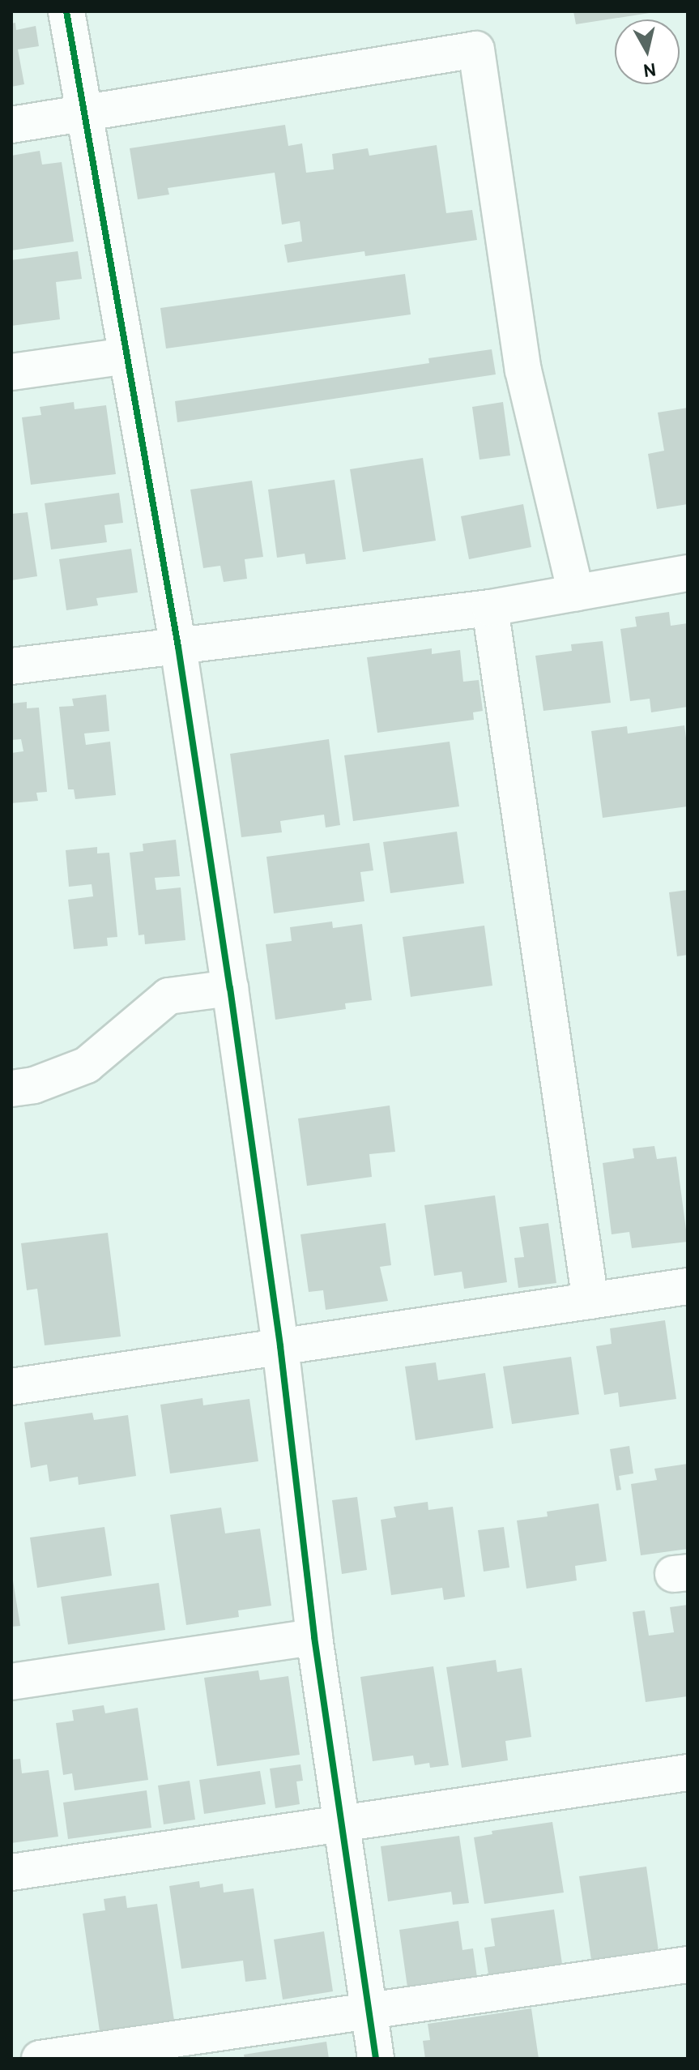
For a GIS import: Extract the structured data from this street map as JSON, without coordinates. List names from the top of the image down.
{
  "north": "bottom"
}
